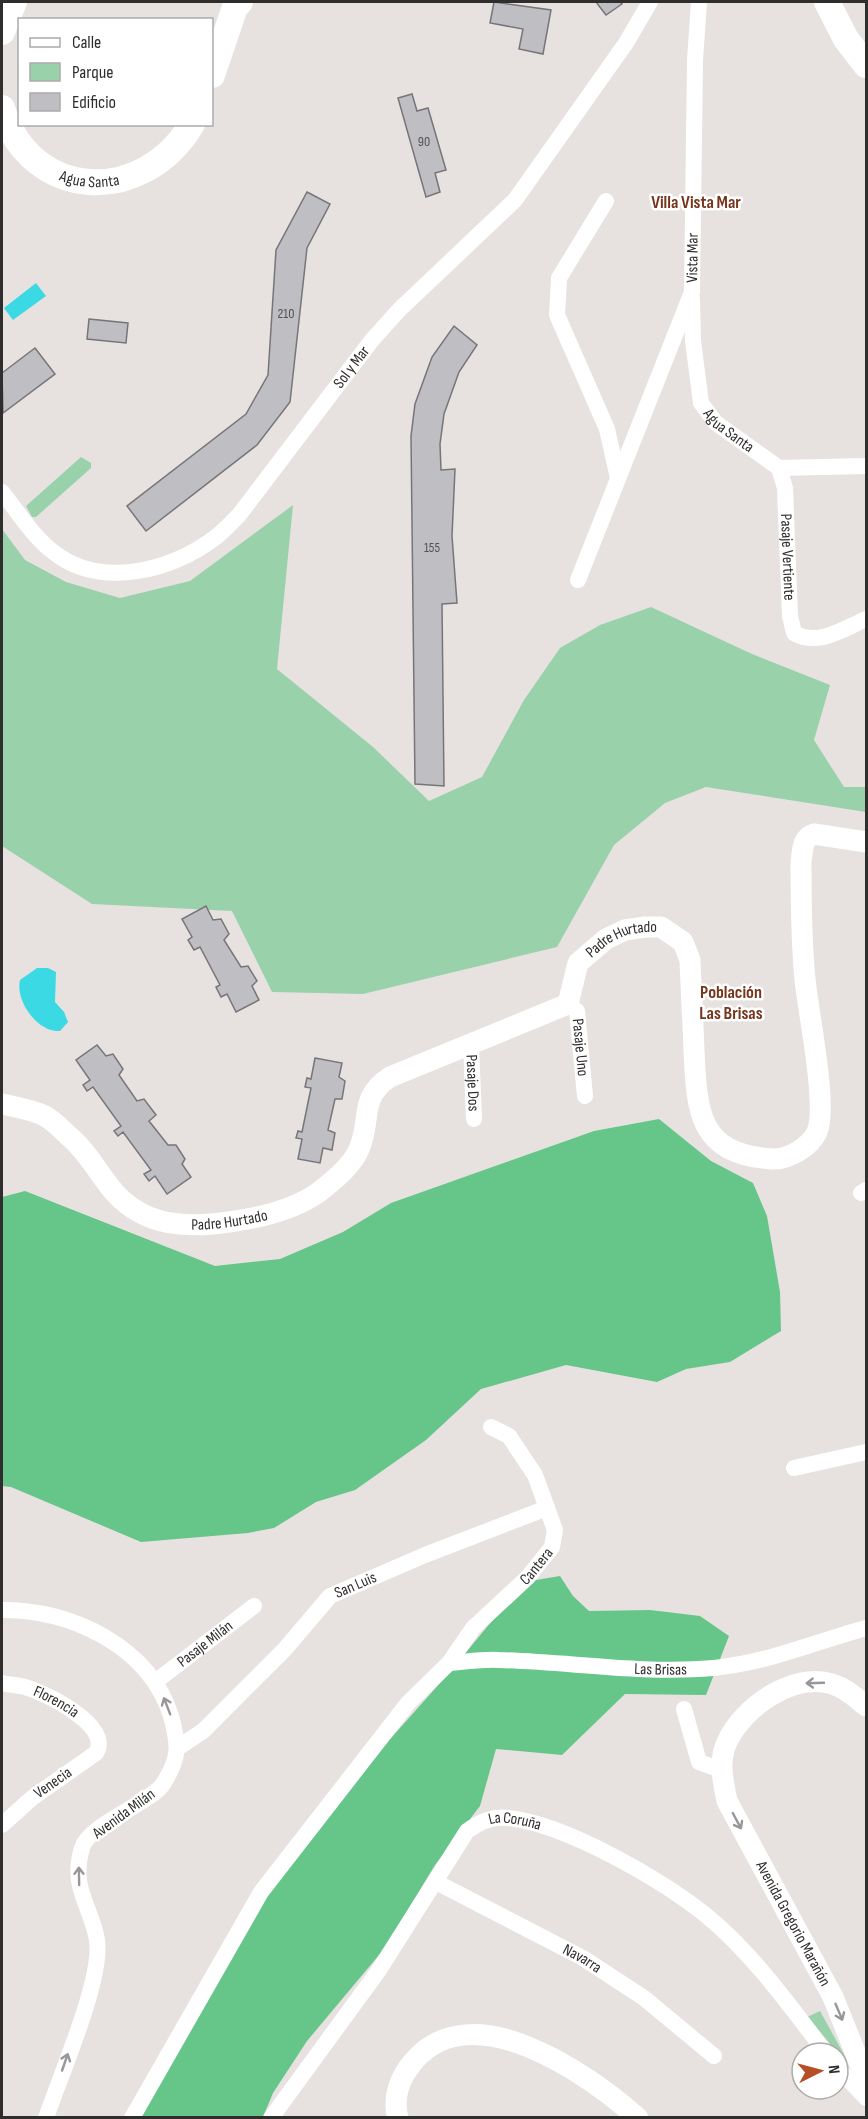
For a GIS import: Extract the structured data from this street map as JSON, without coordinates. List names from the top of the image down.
{
  "streets": {
    "main road": ["Agua Santa"],
    "street": [
      "Vista Mar",
      "Sol y Mar",
      "Pasaje Vertiente",
      "Padre Hurtado",
      "Pasaje Uno",
      "Pasaje Dos",
      "Cantera",
      "San Luis",
      "Pasaje Milán",
      "Las Brisas",
      "Florencia",
      "Venecia",
      "Avenida Milán",
      "La Coruña",
      "Avenida Gregorio Marañón",
      "Navarra"
    ]
  },
  "crossings": [
    ["Agua Santa", "Vista Mar"],
    ["Agua Santa", "Pasaje Vertiente"],
    ["Padre Hurtado", "Pasaje Uno"],
    ["Padre Hurtado", "Pasaje Dos"],
    ["Cantera", "San Luis"],
    ["Cantera", "Las Brisas"],
    ["San Luis", "Avenida Milán"],
    ["Florencia", "Venecia"],
    ["La Coruña", "Navarra"]
  ],
  "districts": ["Villa Vista Mar", "Población Las Brisas"],
  "house_numbers": ["90", "210", "155"],
  "legend": ["Calle", "Parque", "Edificio"],
  "north": "right"
}
